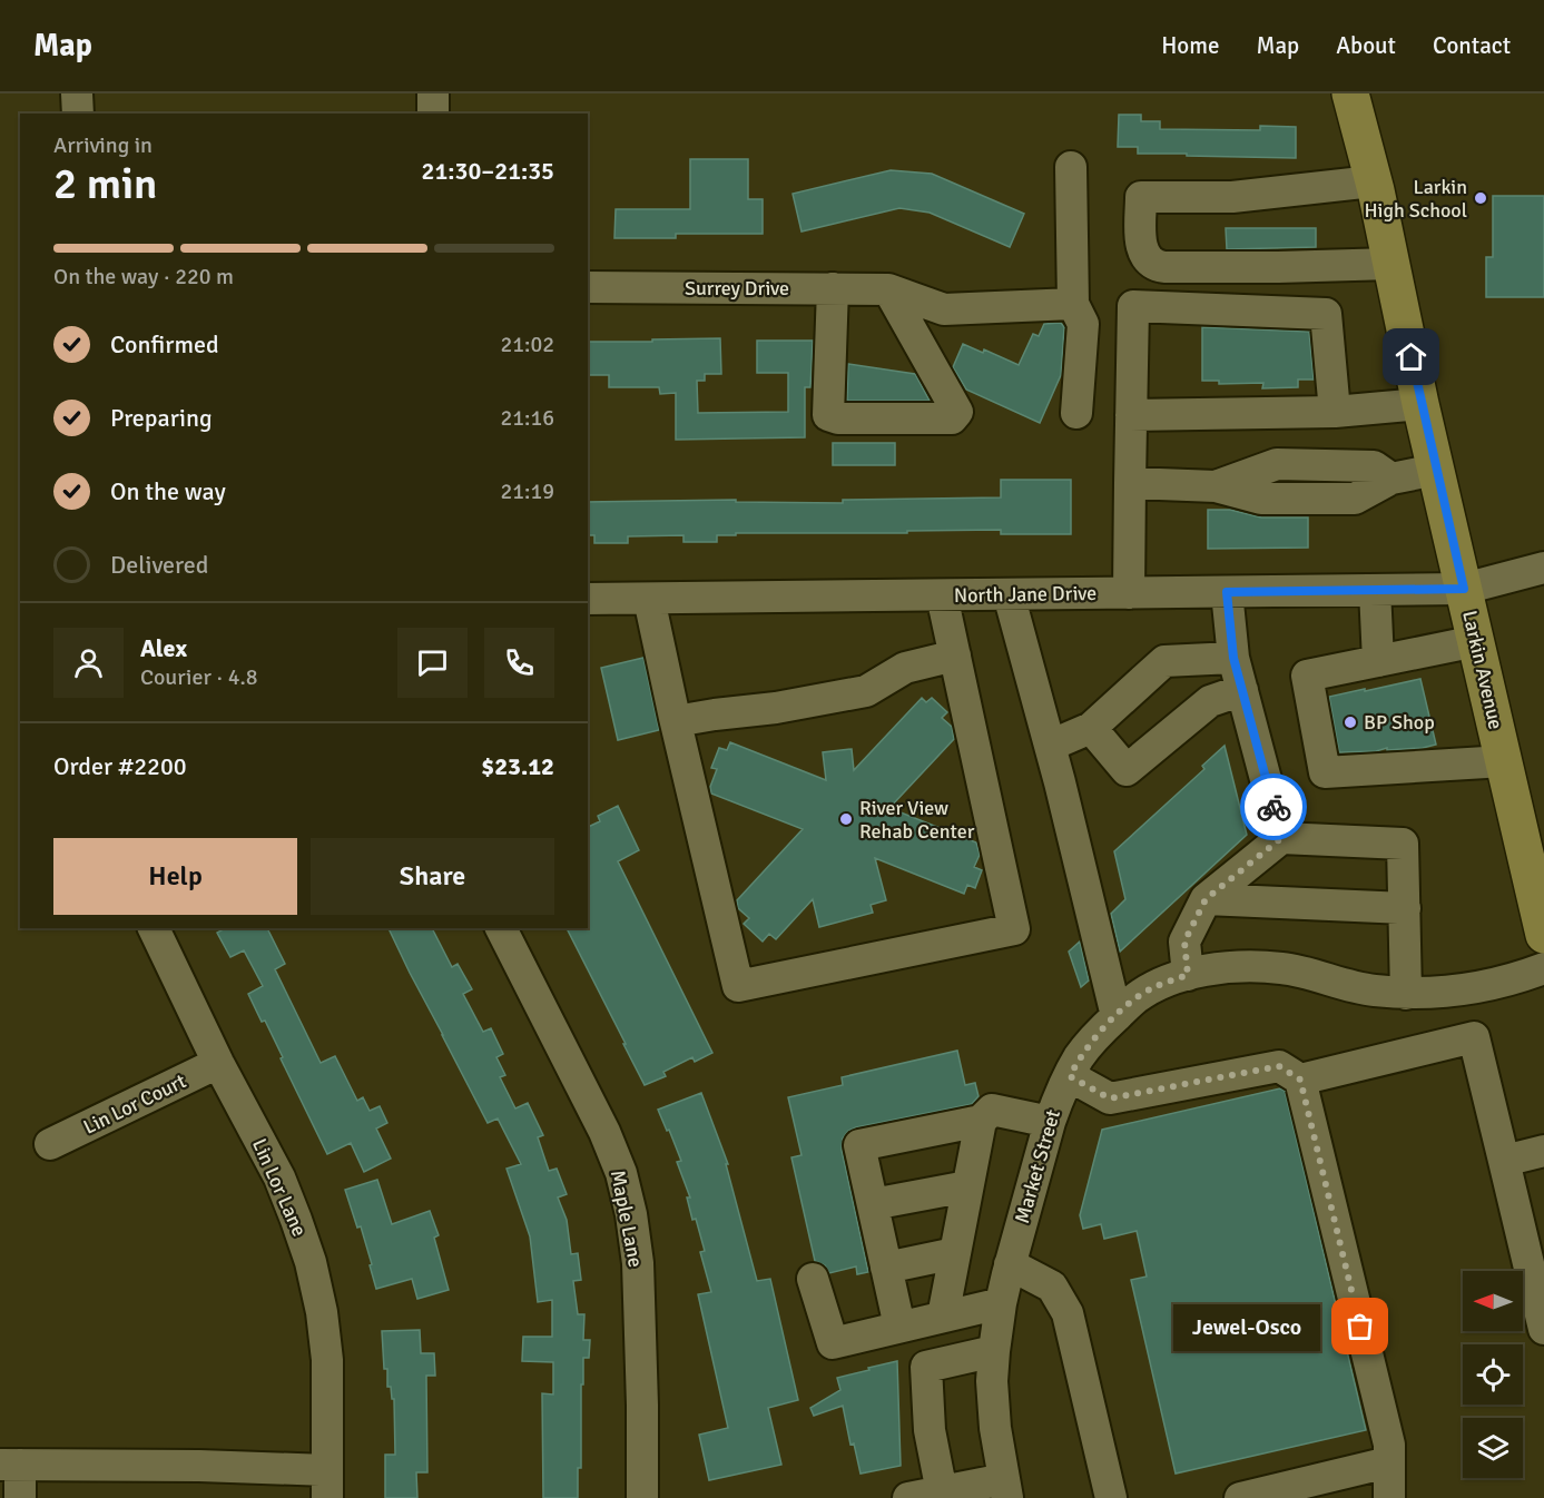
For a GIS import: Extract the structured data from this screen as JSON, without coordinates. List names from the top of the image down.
{
  "streets": {
    "main road": ["Larkin Avenue"],
    "street": [
      "Surrey Drive",
      "North Jane Drive",
      "Lin Lor Court",
      "Market Street",
      "Lin Lor Lane",
      "Maple Lane"
    ]
  },
  "crossings": [
    ["North Jane Drive", "Larkin Avenue"],
    ["Lin Lor Court", "Lin Lor Lane"]
  ],
  "places": [
    "Larkin High School",
    "BP Shop",
    "River View Rehab Center",
    "Jewel-Osco"
  ],
  "north": "left",
  "page": {
    "header": "Map",
    "nav": [
      "Home",
      "Map",
      "About",
      "Contact"
    ],
    "heading": ["2 min", "Arriving in", "21:30–21:35"],
    "panel": [
      "Alex",
      "Courier · 4.8",
      "Order #2200",
      "$23.12"
    ],
    "bar": "On the way · 220 m",
    "list": [
      ["Confirmed", "21:02"],
      ["Preparing", "21:16"],
      ["On the way", "21:19"],
      "Delivered"
    ],
    "buttons": ["Help", "Share"],
    "bubble": "Jewel-Osco"
  }
}
